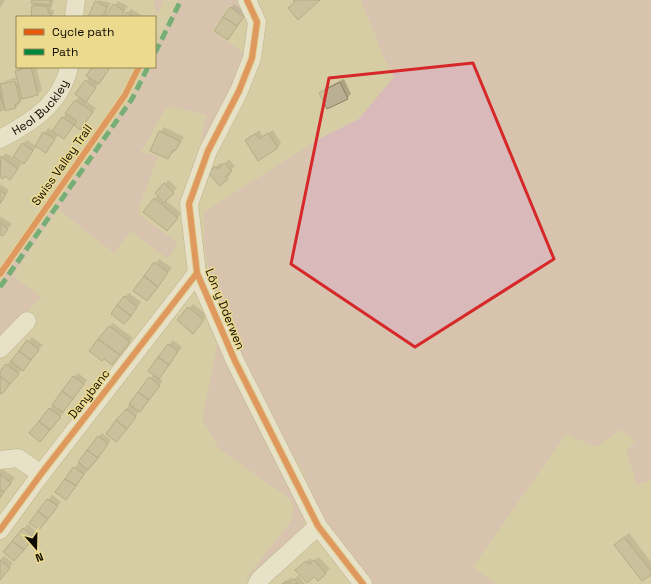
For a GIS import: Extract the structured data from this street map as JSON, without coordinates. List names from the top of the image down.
{
  "streets": {
    "street": ["Heol Buckley", "Lôn y Dderwen", "Danybanc"],
    "cycle path": ["Swiss Valley Trail"]
  },
  "crossings": [
    ["Lôn y Dderwen", "Danybanc"]
  ],
  "legend": ["Cycle path", "Path"],
  "north": "bottom"
}
